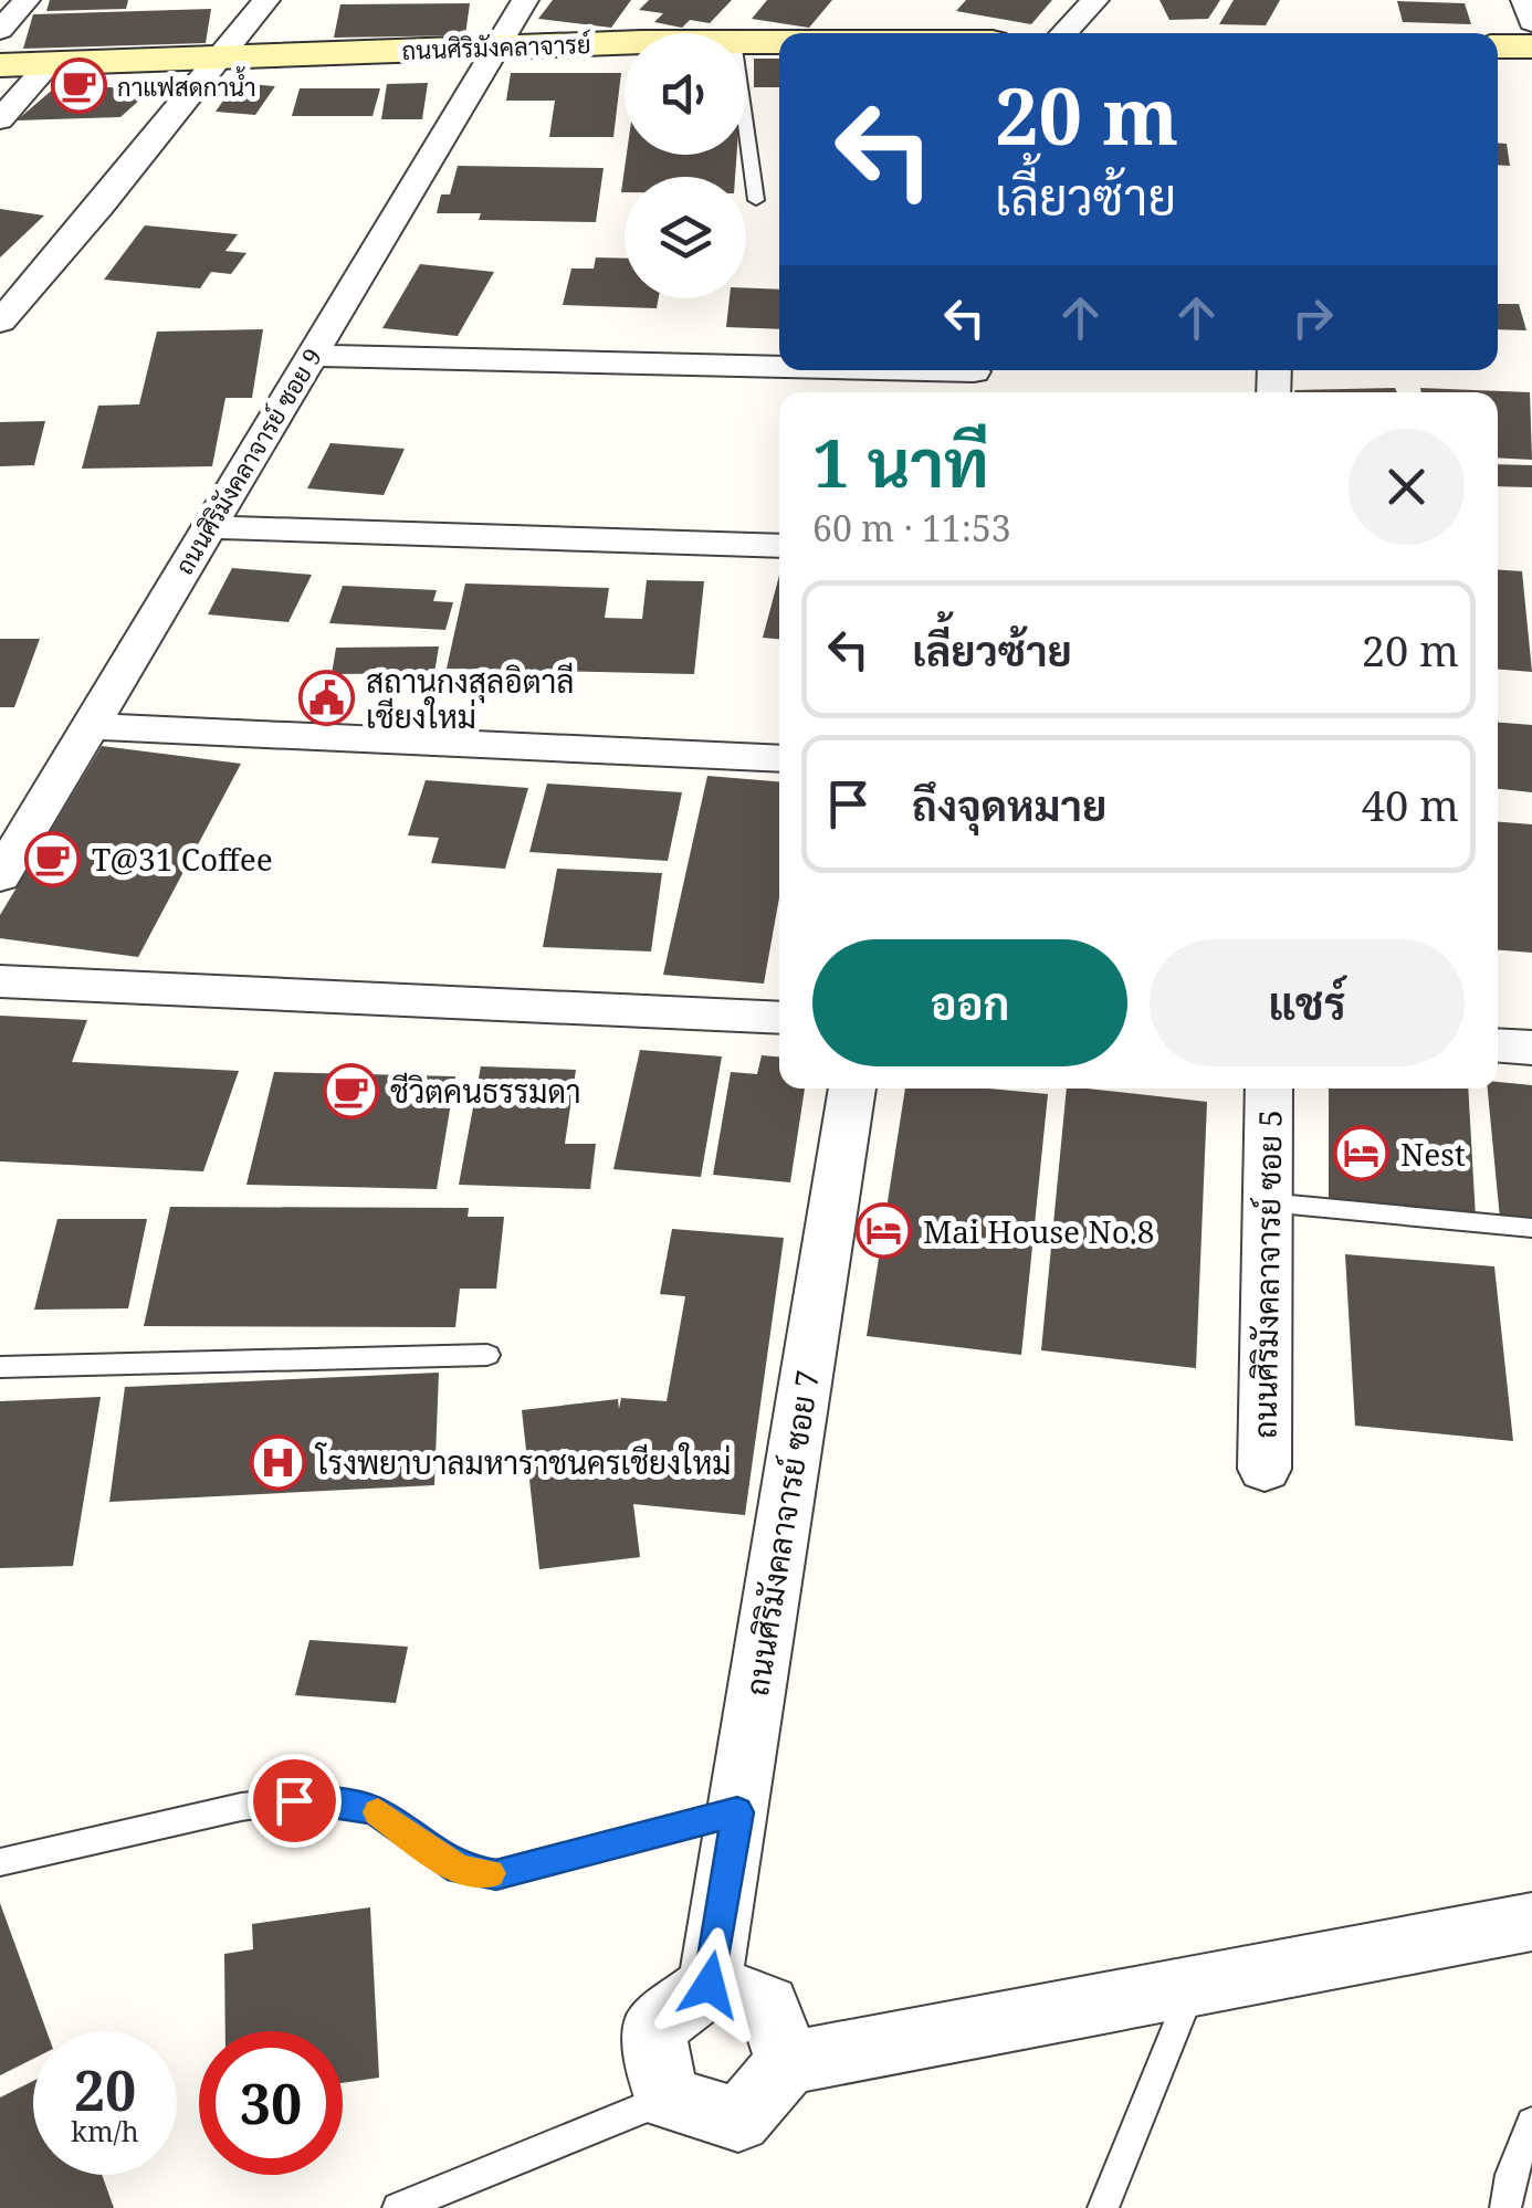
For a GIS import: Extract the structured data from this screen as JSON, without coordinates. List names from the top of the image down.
{
  "streets": {
    "street": [
      "ถนนศิริมังคลาจารย์",
      "ถนนศิริมังคลาจารย์ ซอย 9",
      "ถนนศิริมังคลาจารย์ ซอย 5",
      "ถนนศิริมังคลาจารย์ ซอย 7"
    ]
  },
  "crossings": [
    ["ถนนศิริมังคลาจารย์", "ถนนศิริมังคลาจารย์ ซอย 9"]
  ],
  "places": {
    "cafe": ["กาแฟสดกาน้ำ", "T@31 Coffee", "ชีวิตคนธรรมดา"],
    "public building": ["สถานกงสุลอิตาลี เชียงใหม่"],
    "hotel": ["Nest", "Mai House No.8"],
    "hospital": ["โรงพยาบาลมหาราชนครเชียงใหม่"]
  },
  "page": {
    "turn": ["20 m", "เลี้ยวซ้าย"],
    "heading": ["1 นาที", "60 m · 11:53"],
    "list": [
      {
        "name": "เลี้ยวซ้าย",
        "value": "20 m"
      },
      {
        "name": "ถึงจุดหมาย",
        "value": "40 m"
      }
    ],
    "buttons": ["ออก", "แชร์"],
    "speed": "20 km/h",
    "limit": "30"
  }
}
